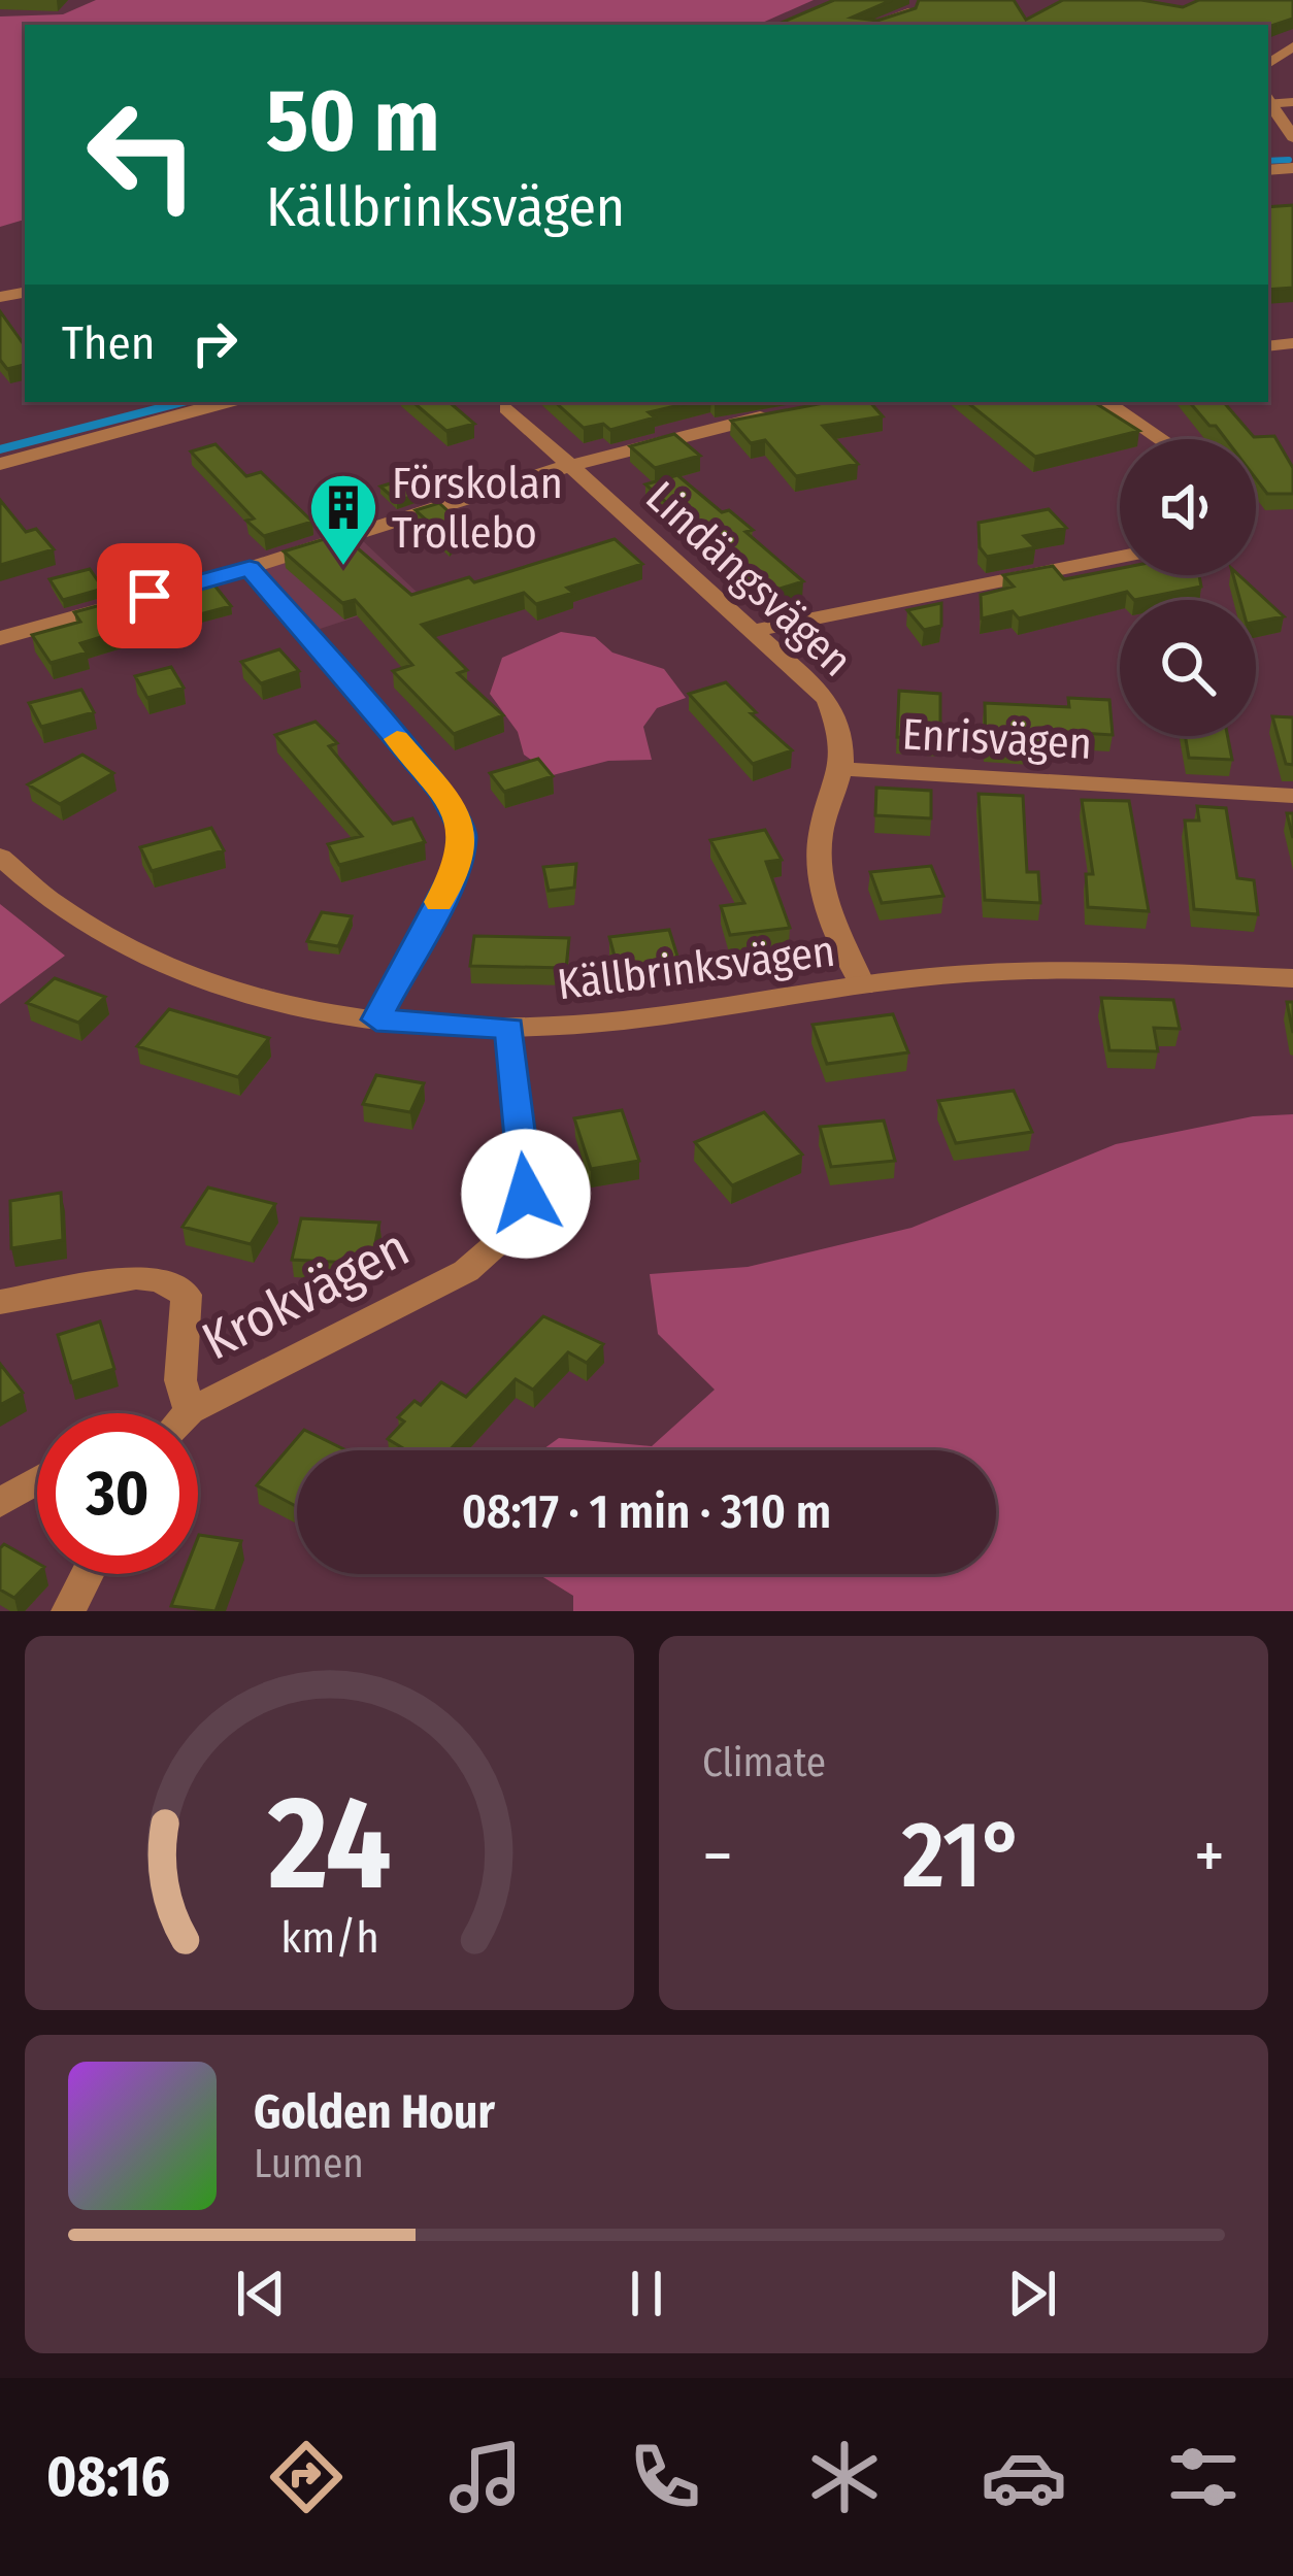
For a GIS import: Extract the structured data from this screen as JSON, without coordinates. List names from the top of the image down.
{
  "streets": {
    "street": [
      "Lindängsvägen",
      "Enrisvägen",
      "Källbrinksvägen",
      "Krokvägen"
    ]
  },
  "crossings": [
    ["Lindängsvägen", "Enrisvägen"],
    ["Källbrinksvägen", "Krokvägen"]
  ],
  "places": {
    "building": ["Förskolan Trollebo"]
  },
  "page": {
    "turn": ["50 m", "Källbrinksvägen"],
    "then": "Then",
    "limit": "30",
    "trip": "08:17 · 1 min · 310 m",
    "tile": "Climate",
    "heat": ["−", "21°", "+"],
    "song": ["Golden Hour", "Lumen"],
    "tabs": "08:16",
    "gauge": ["24", "km/h"]
  }
}
